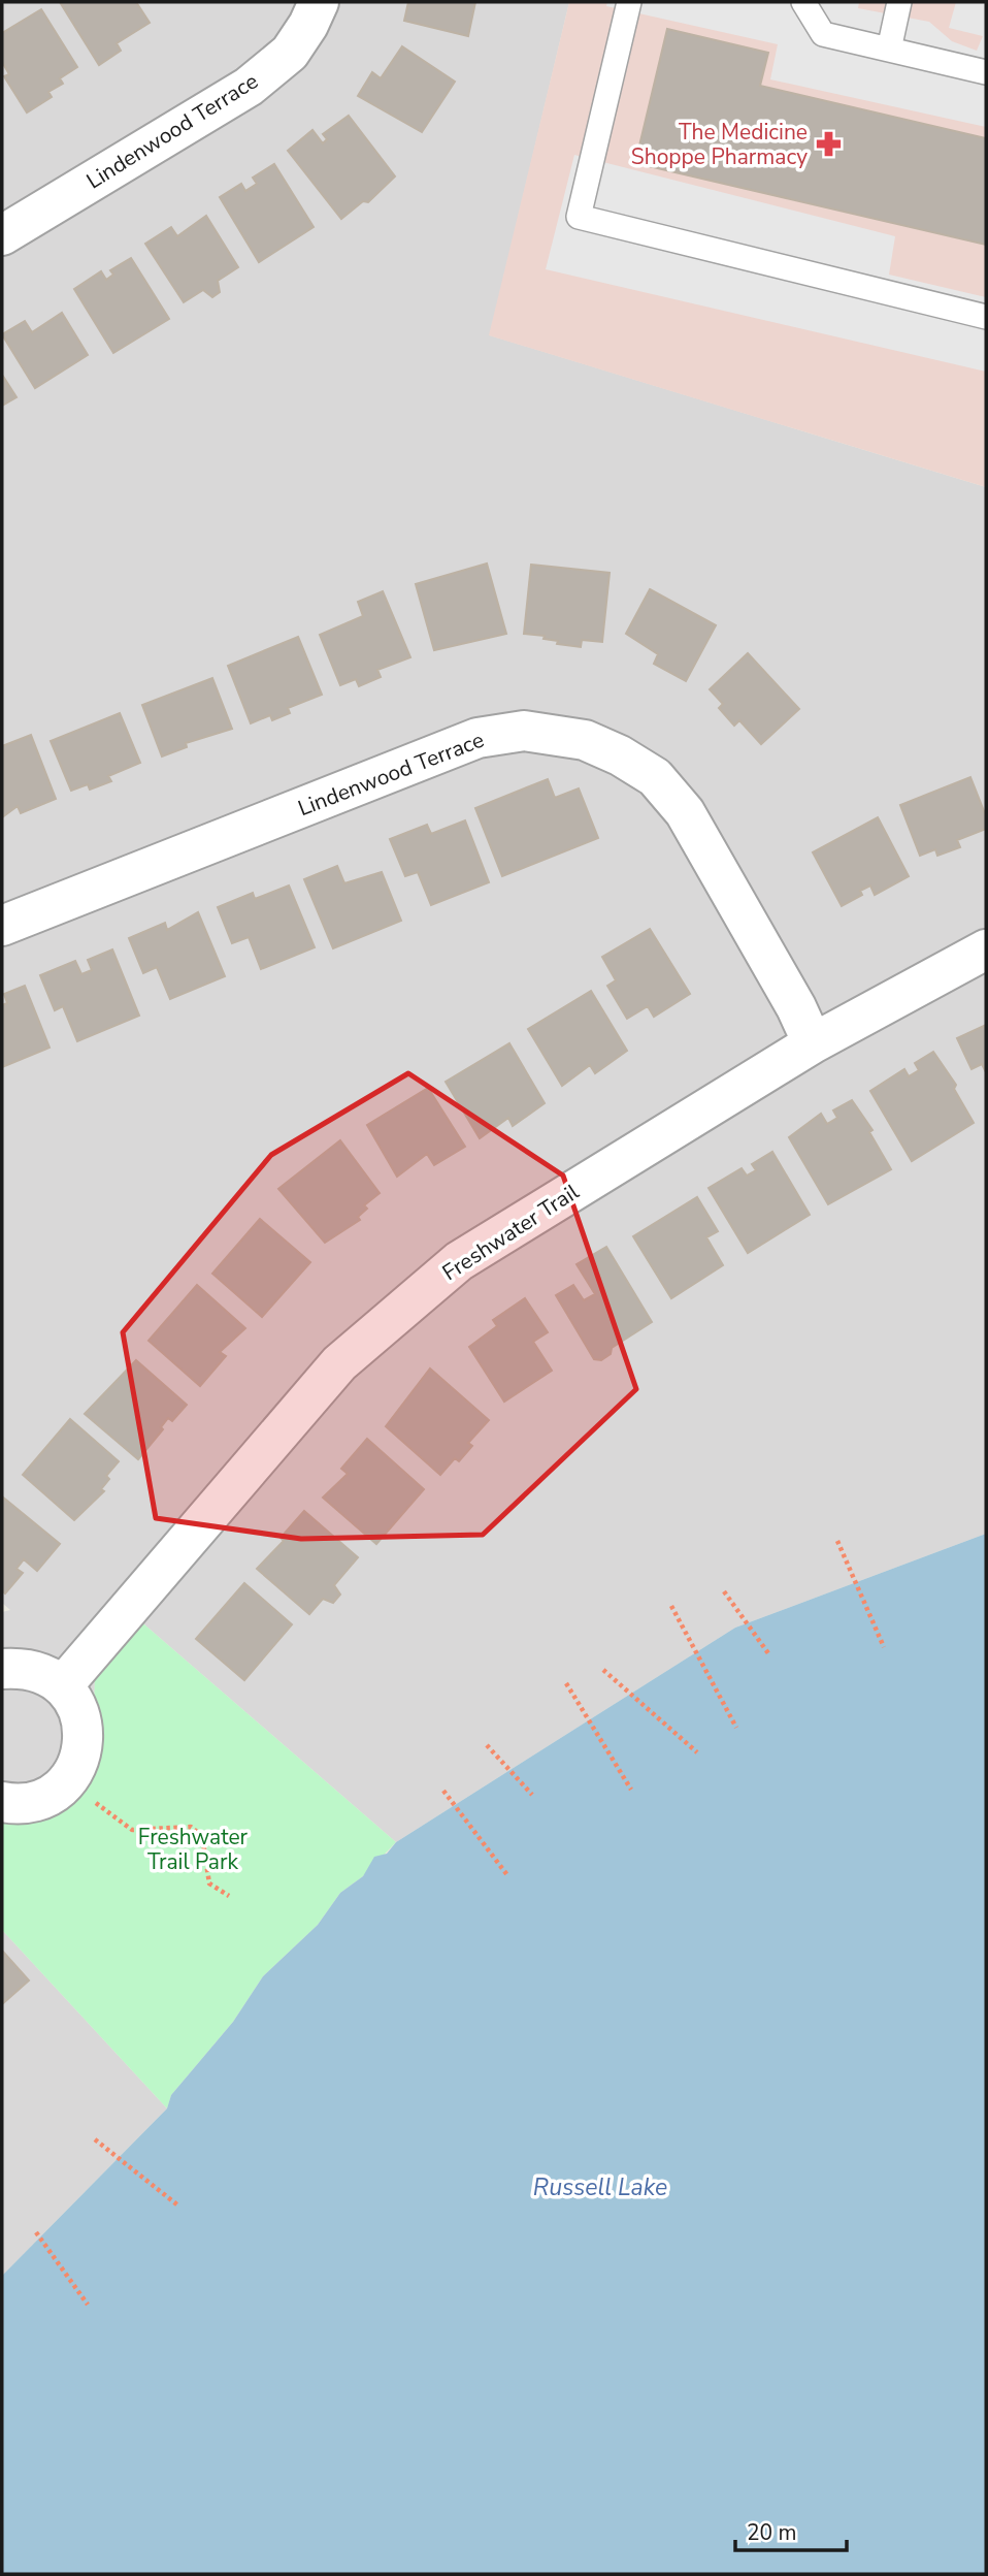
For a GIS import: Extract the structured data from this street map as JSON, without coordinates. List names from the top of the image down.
{
  "streets": {
    "street": ["Lindenwood Terrace", "Freshwater Trail"]
  },
  "crossings": [
    ["Lindenwood Terrace", "Freshwater Trail"]
  ],
  "water": ["Russell Lake"],
  "parks": ["Freshwater Trail Park"],
  "places": {
    "pharmacy": ["The Medicine Shoppe Pharmacy"]
  },
  "scale_bar": "20 m"
}
